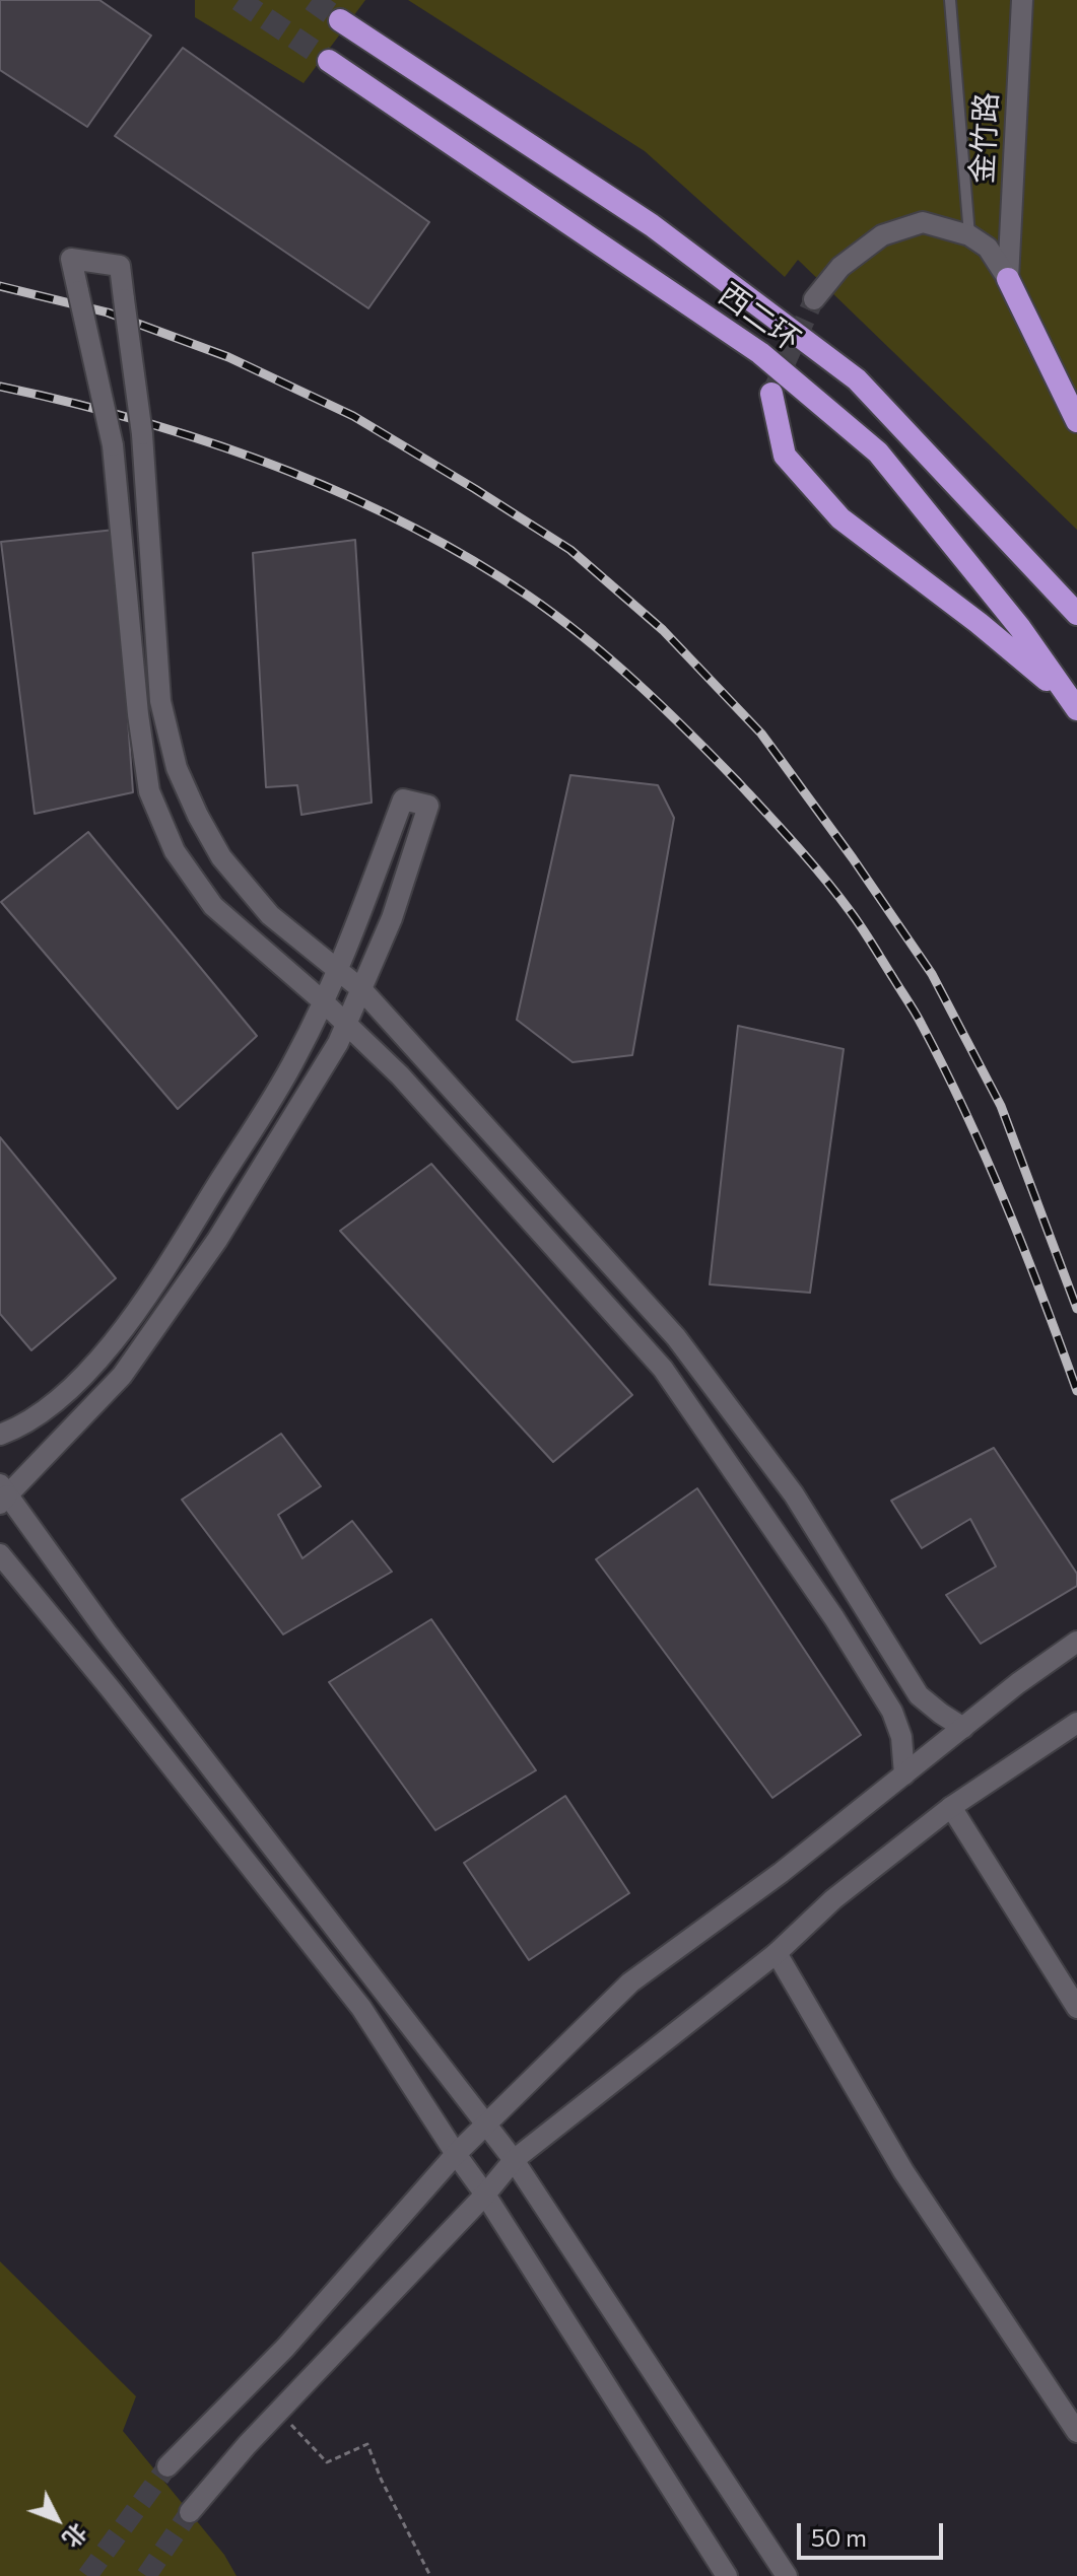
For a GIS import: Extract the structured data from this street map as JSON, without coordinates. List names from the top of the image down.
{
  "streets": {
    "highway": ["西二环"],
    "street": ["金竹路"]
  },
  "scale_bar": "50 m",
  "north": "bottom right"
}
